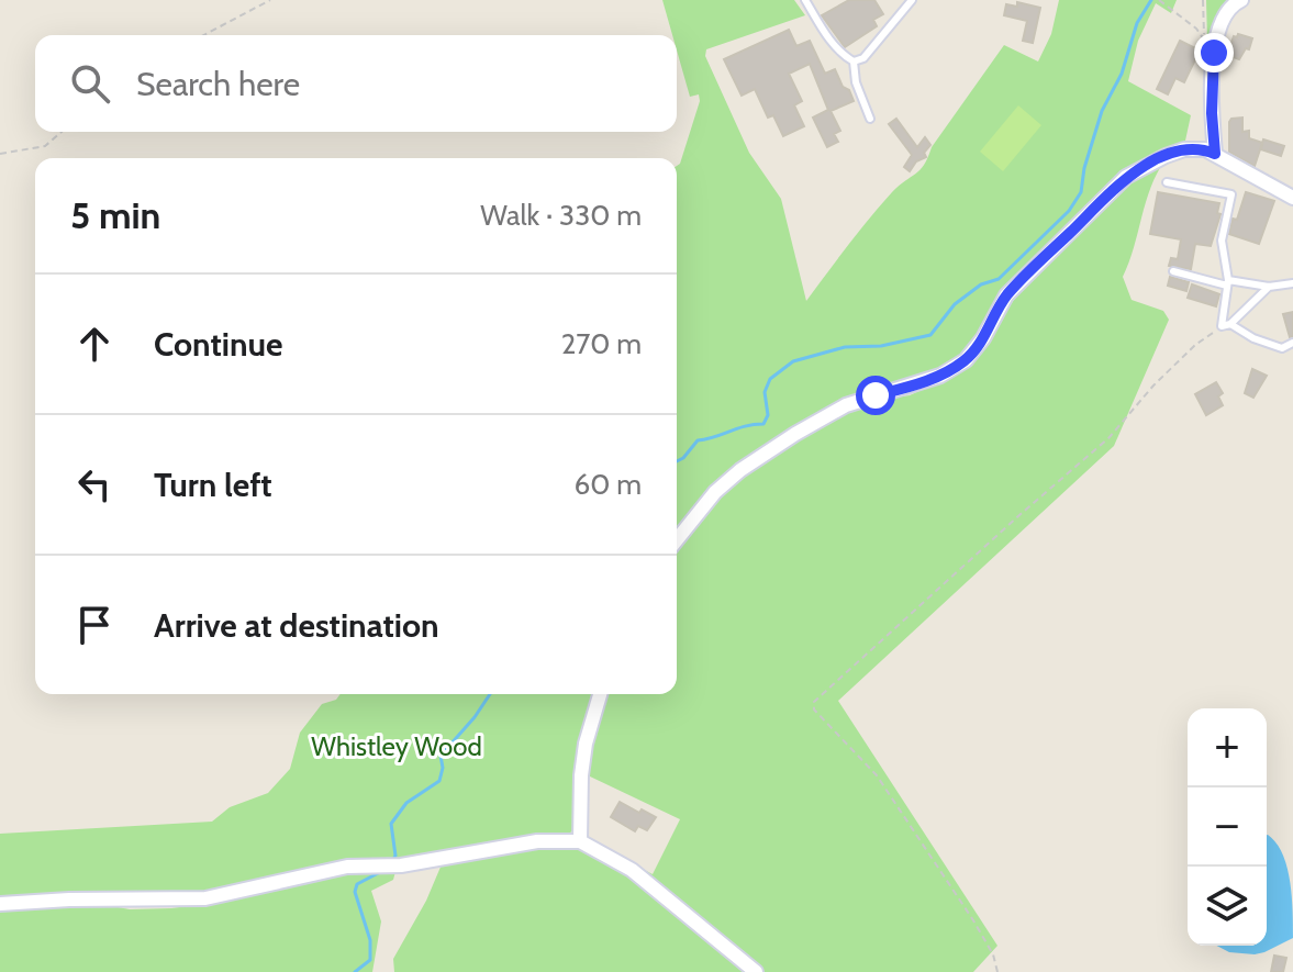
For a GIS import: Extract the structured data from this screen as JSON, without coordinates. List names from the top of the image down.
{
  "parks": ["Whistley Wood"],
  "page": {
    "search": "Search here",
    "heading": ["5 min", "Walk · 330 m"],
    "list": [
      ["Continue", "270 m"],
      ["Turn left", "60 m"],
      "Arrive at destination"
    ],
    "map_buttons": ["+", "−"]
  }
}
